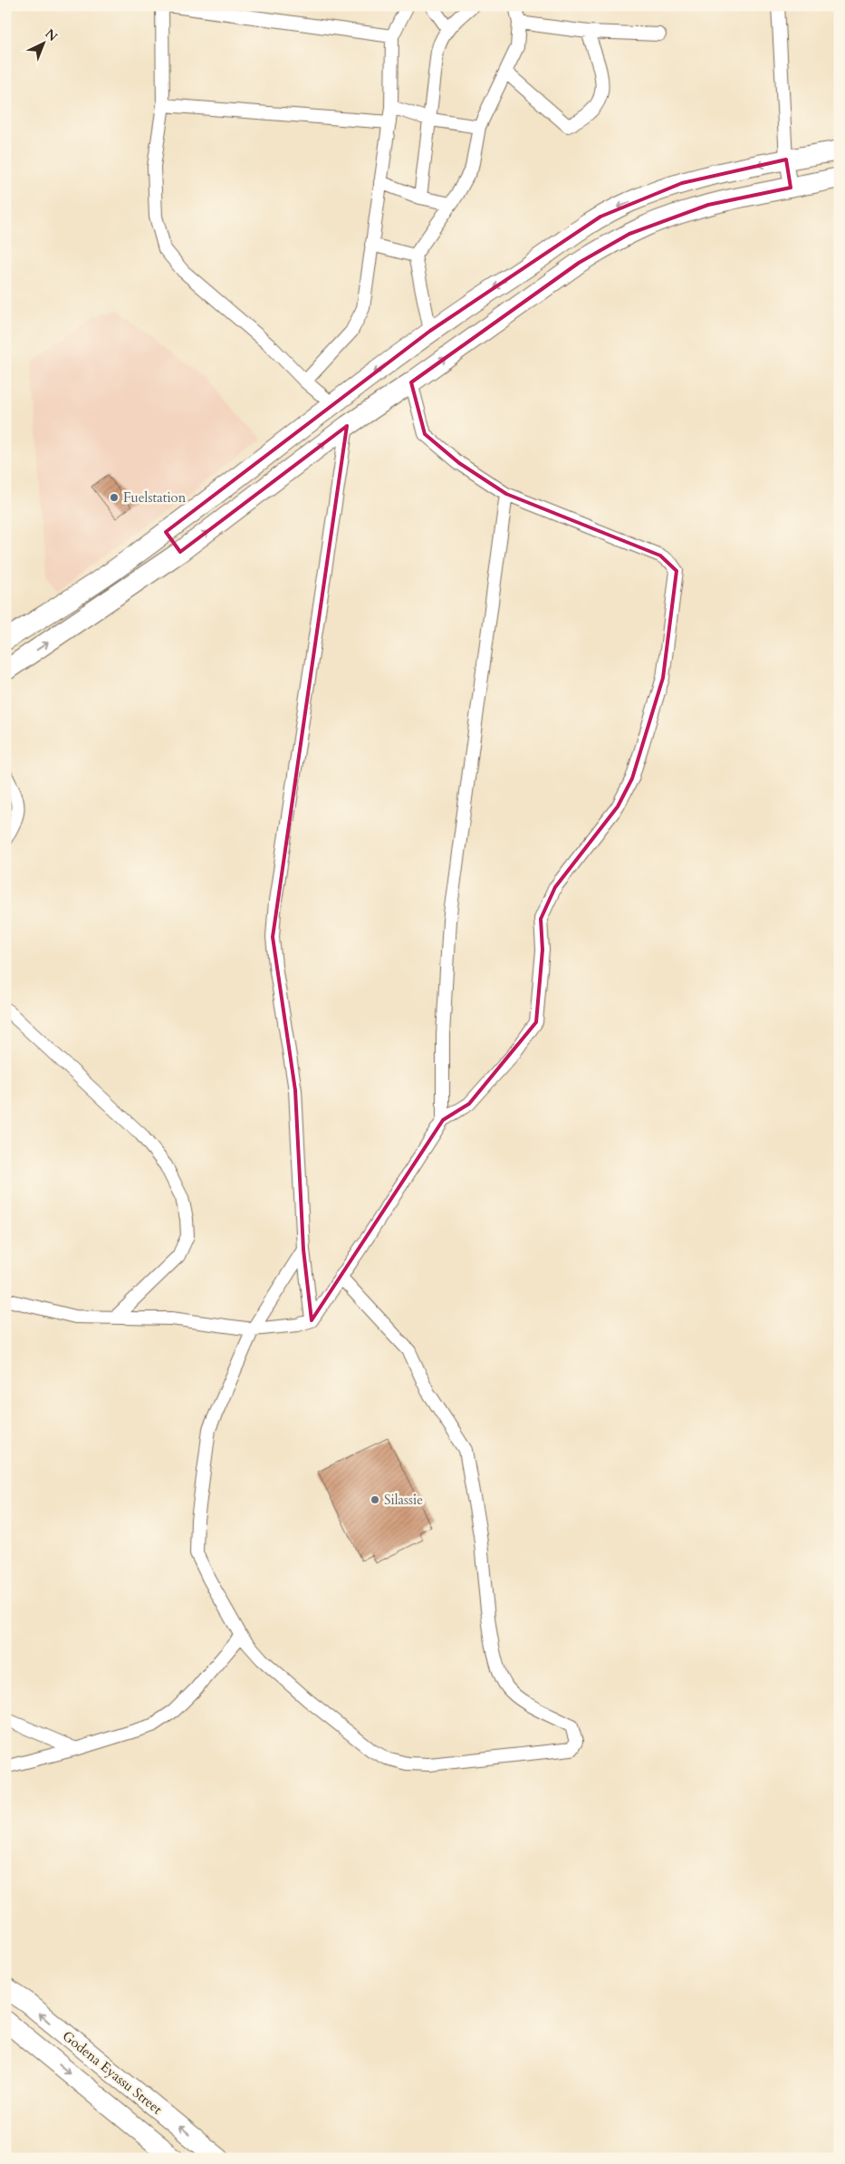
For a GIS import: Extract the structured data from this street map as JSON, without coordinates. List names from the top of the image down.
{
  "streets": {
    "main road": ["Godena Eyassu Street"]
  },
  "places": ["Fuelstation", "Silassie"],
  "north": "top right"
}
